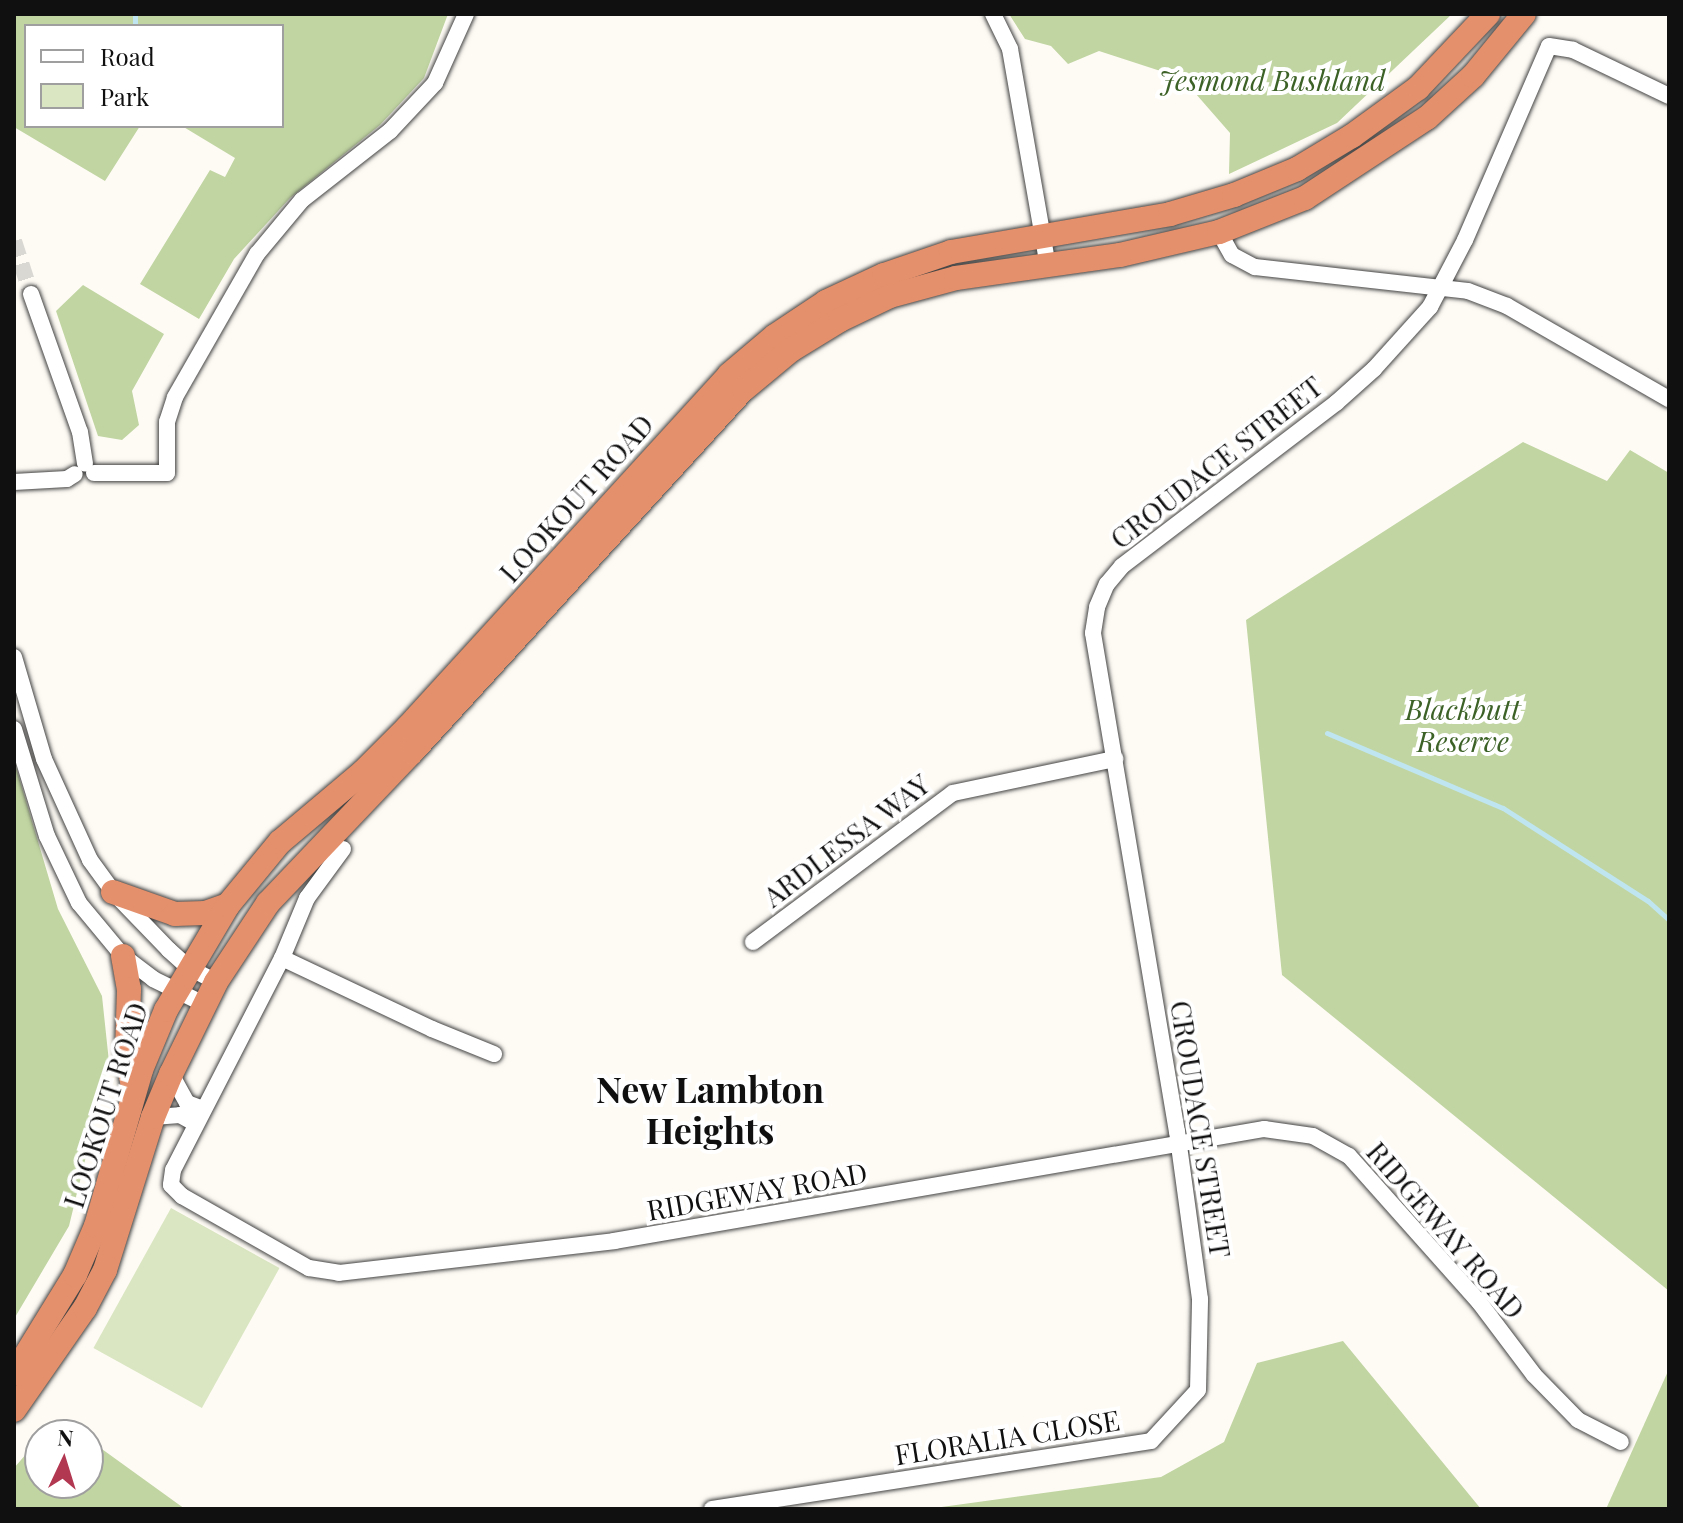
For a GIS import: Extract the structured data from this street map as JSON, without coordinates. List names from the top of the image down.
{
  "streets": {
    "highway": ["LOOKOUT ROAD"],
    "street": [
      "CROUDACE STREET",
      "ARDLESSA WAY",
      "RIDGEWAY ROAD",
      "FLORALIA CLOSE"
    ]
  },
  "crossings": [
    ["CROUDACE STREET", "ARDLESSA WAY"],
    ["CROUDACE STREET", "RIDGEWAY ROAD"],
    ["CROUDACE STREET", "FLORALIA CLOSE"],
    ["LOOKOUT ROAD", "RIDGEWAY ROAD"]
  ],
  "districts": ["New Lambton Heights"],
  "parks": ["Jesmond Bushland", "Blackbutt Reserve"],
  "legend": ["Road", "Park"],
  "north": "top"
}
